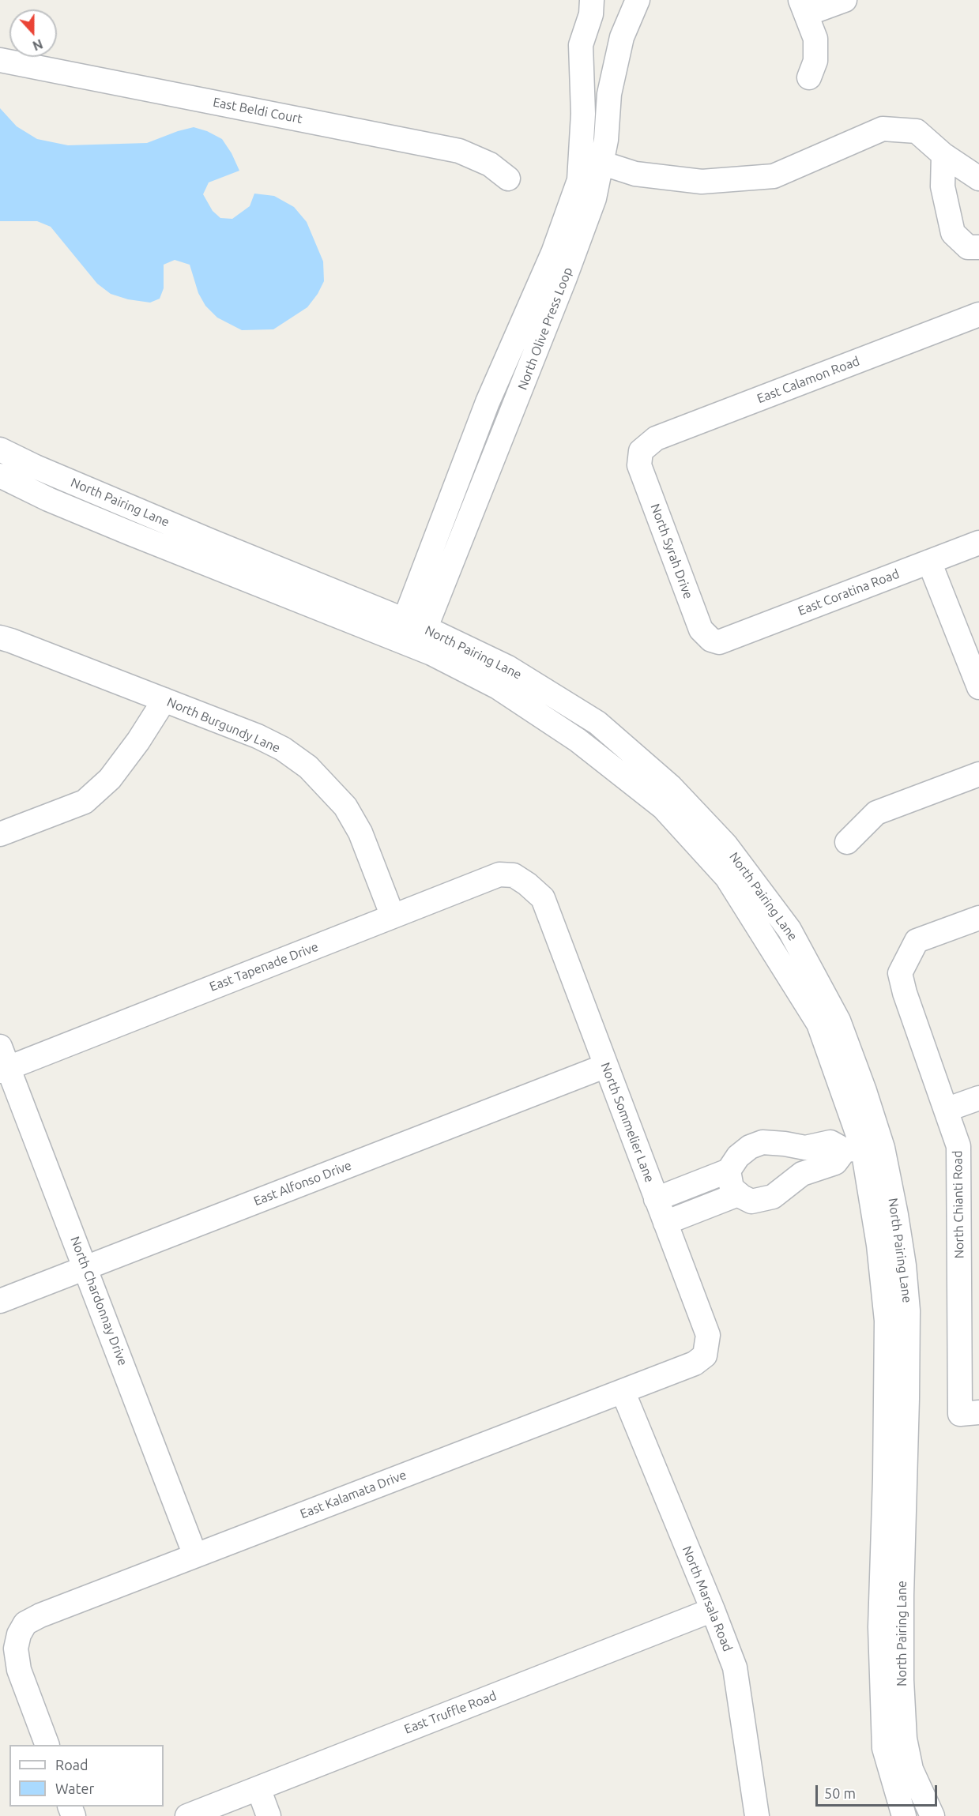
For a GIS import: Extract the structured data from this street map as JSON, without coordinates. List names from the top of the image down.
{
  "streets": {
    "street": [
      "East Beldi Court",
      "North Olive Press Loop",
      "East Calamon Road",
      "North Pairing Lane",
      "North Syrah Drive",
      "East Coratina Road",
      "North Burgundy Lane",
      "East Tapenade Drive",
      "North Sommelier Lane",
      "East Alfonso Drive",
      "North Chianti Road",
      "North Chardonnay Drive",
      "East Kalamata Drive",
      "North Marsala Road",
      "East Truffle Road"
    ]
  },
  "crossings": [
    ["North Olive Press Loop", "North Pairing Lane"],
    ["East Calamon Road", "North Syrah Drive"],
    ["North Syrah Drive", "East Coratina Road"],
    ["North Burgundy Lane", "East Tapenade Drive"],
    ["East Tapenade Drive", "North Sommelier Lane"],
    ["East Tapenade Drive", "North Chardonnay Drive"],
    ["North Sommelier Lane", "East Alfonso Drive"],
    ["North Sommelier Lane", "East Kalamata Drive"],
    ["East Alfonso Drive", "North Chardonnay Drive"],
    ["North Chardonnay Drive", "East Kalamata Drive"],
    ["East Kalamata Drive", "North Marsala Road"],
    ["North Marsala Road", "East Truffle Road"]
  ],
  "legend": ["Road", "Water"],
  "scale_bar": "50 m",
  "north": "bottom"
}
